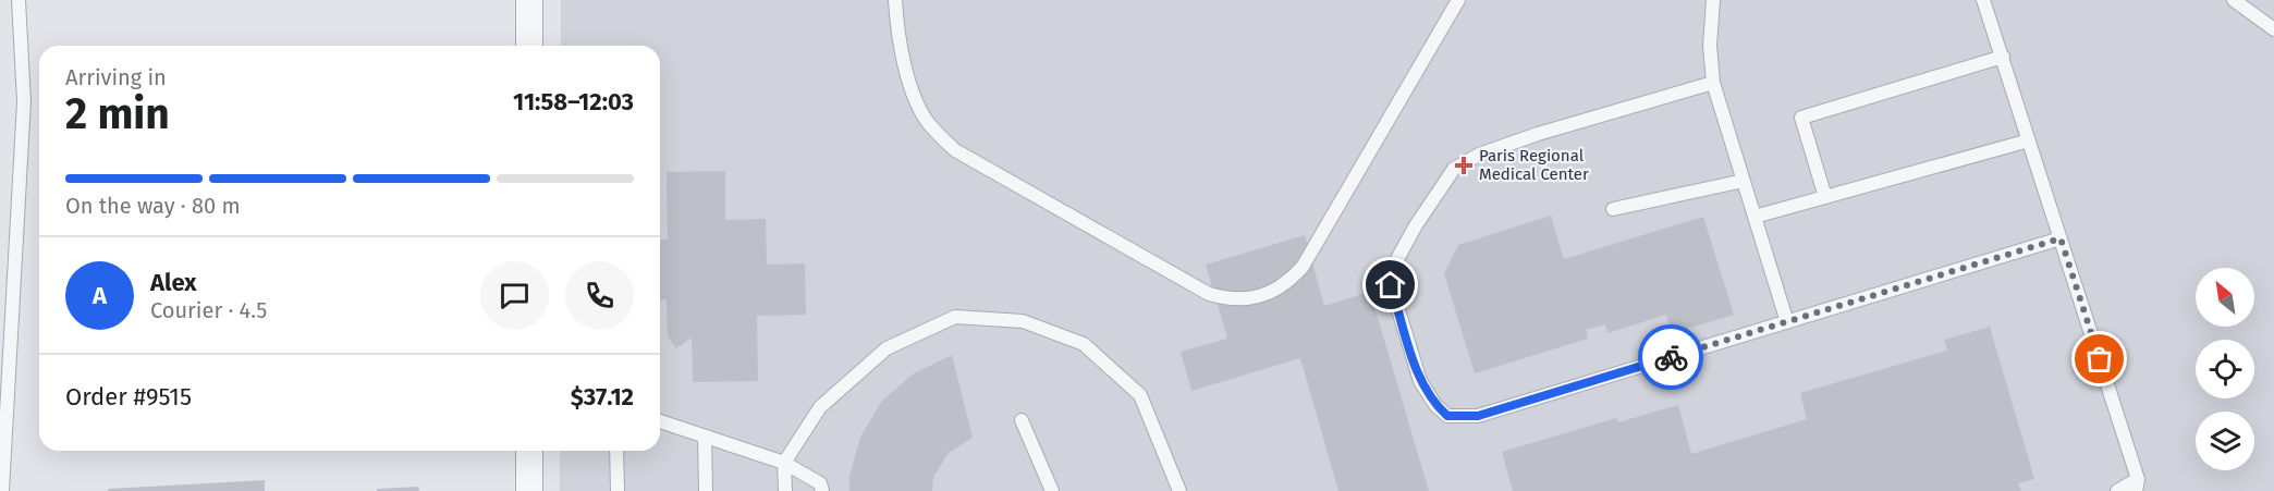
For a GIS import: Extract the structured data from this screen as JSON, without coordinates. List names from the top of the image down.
{
  "places": {
    "health": ["Paris Regional Medical Center"]
  },
  "north": "top left",
  "page": {
    "heading": ["2 min", "Arriving in", "11:58–12:03"],
    "panel": [
      "Alex",
      "Courier · 4.5",
      "Order #9515",
      "$37.12"
    ],
    "bar": "On the way · 80 m",
    "round": "A"
  }
}
